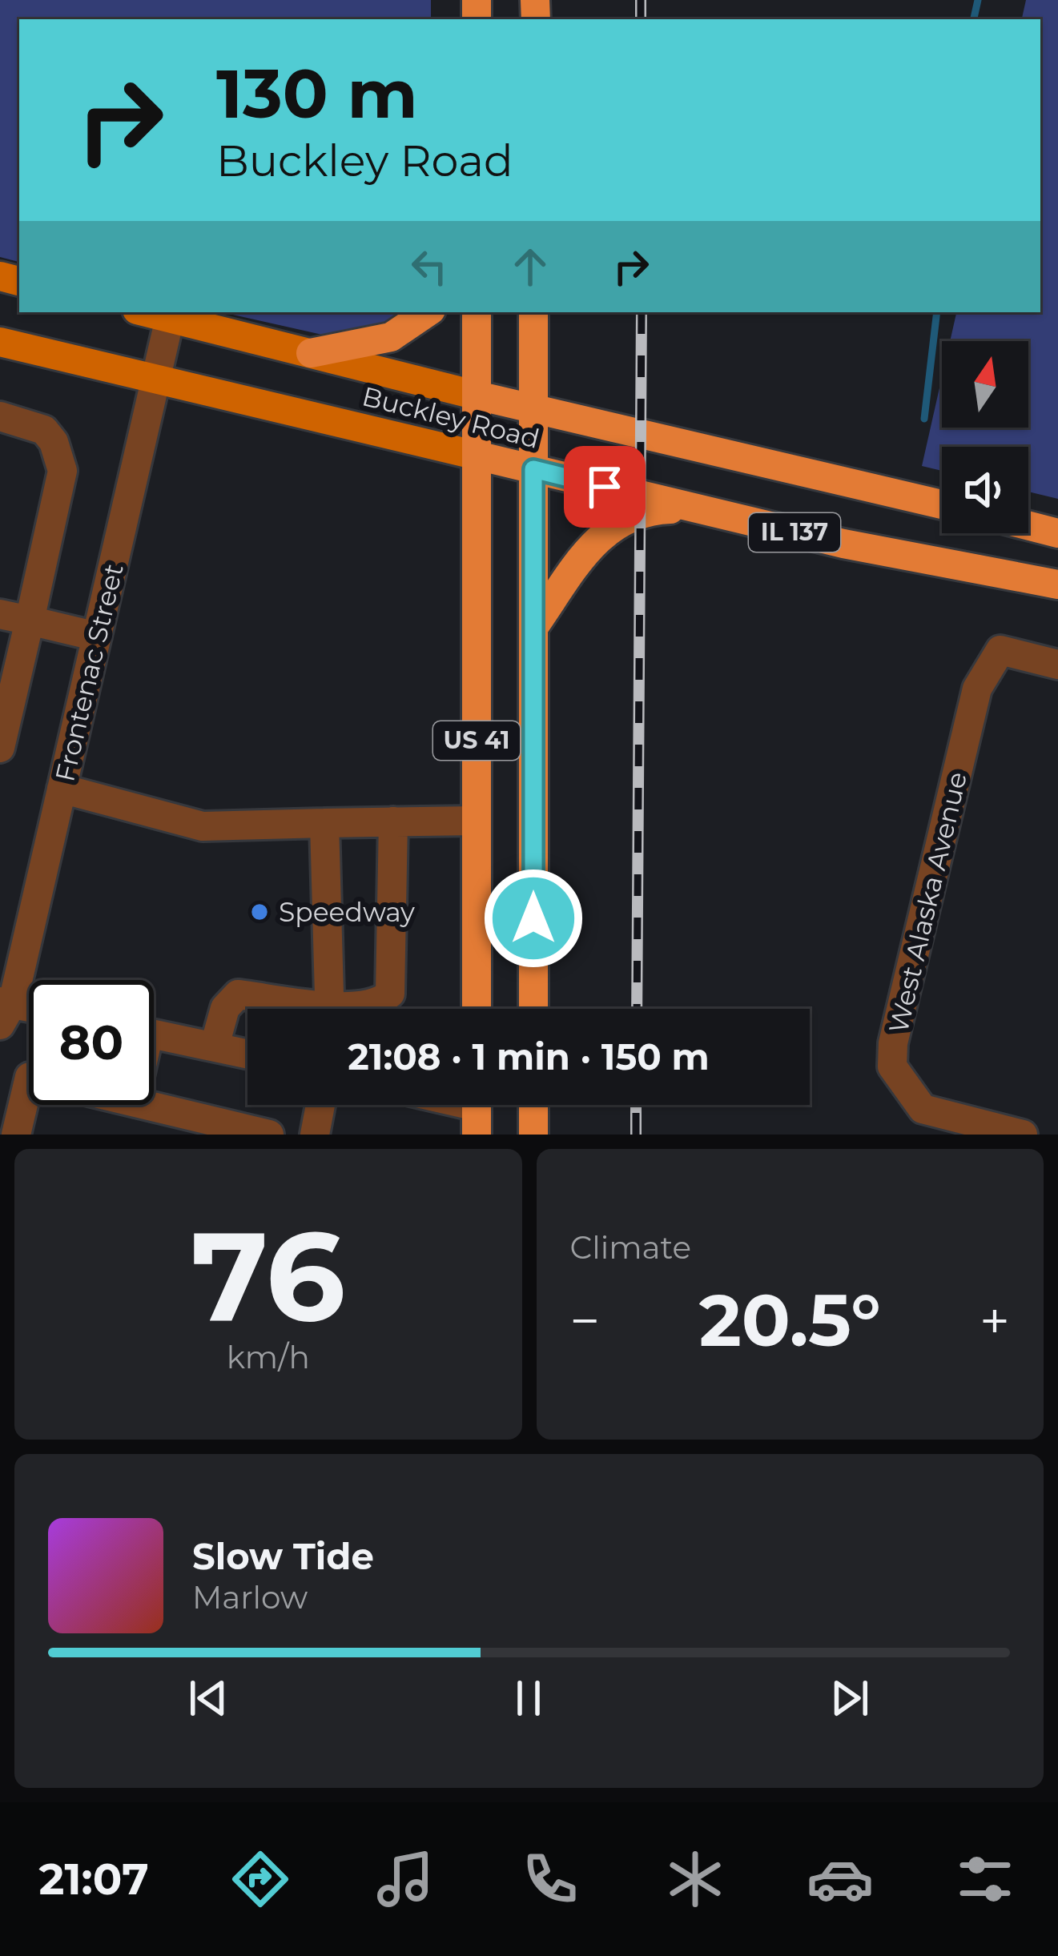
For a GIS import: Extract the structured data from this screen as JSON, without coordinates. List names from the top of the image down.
{
  "streets": {
    "highway": ["Buckley Road", "IL 137", "US 41"],
    "street": ["Frontenac Street", "West Alaska Avenue"]
  },
  "crossings": [
    ["Buckley Road", "Frontenac Street"],
    ["Buckley Road", "US 41"]
  ],
  "places": ["Speedway"],
  "north": "top",
  "page": {
    "turn": ["130 m", "Buckley Road"],
    "limit": "80",
    "trip": "21:08 · 1 min · 150 m",
    "tile": [
      ["76", "km/h"],
      "Climate"
    ],
    "heat": ["−", "20.5°", "+"],
    "song": ["Slow Tide", "Marlow"],
    "tabs": "21:07"
  }
}
